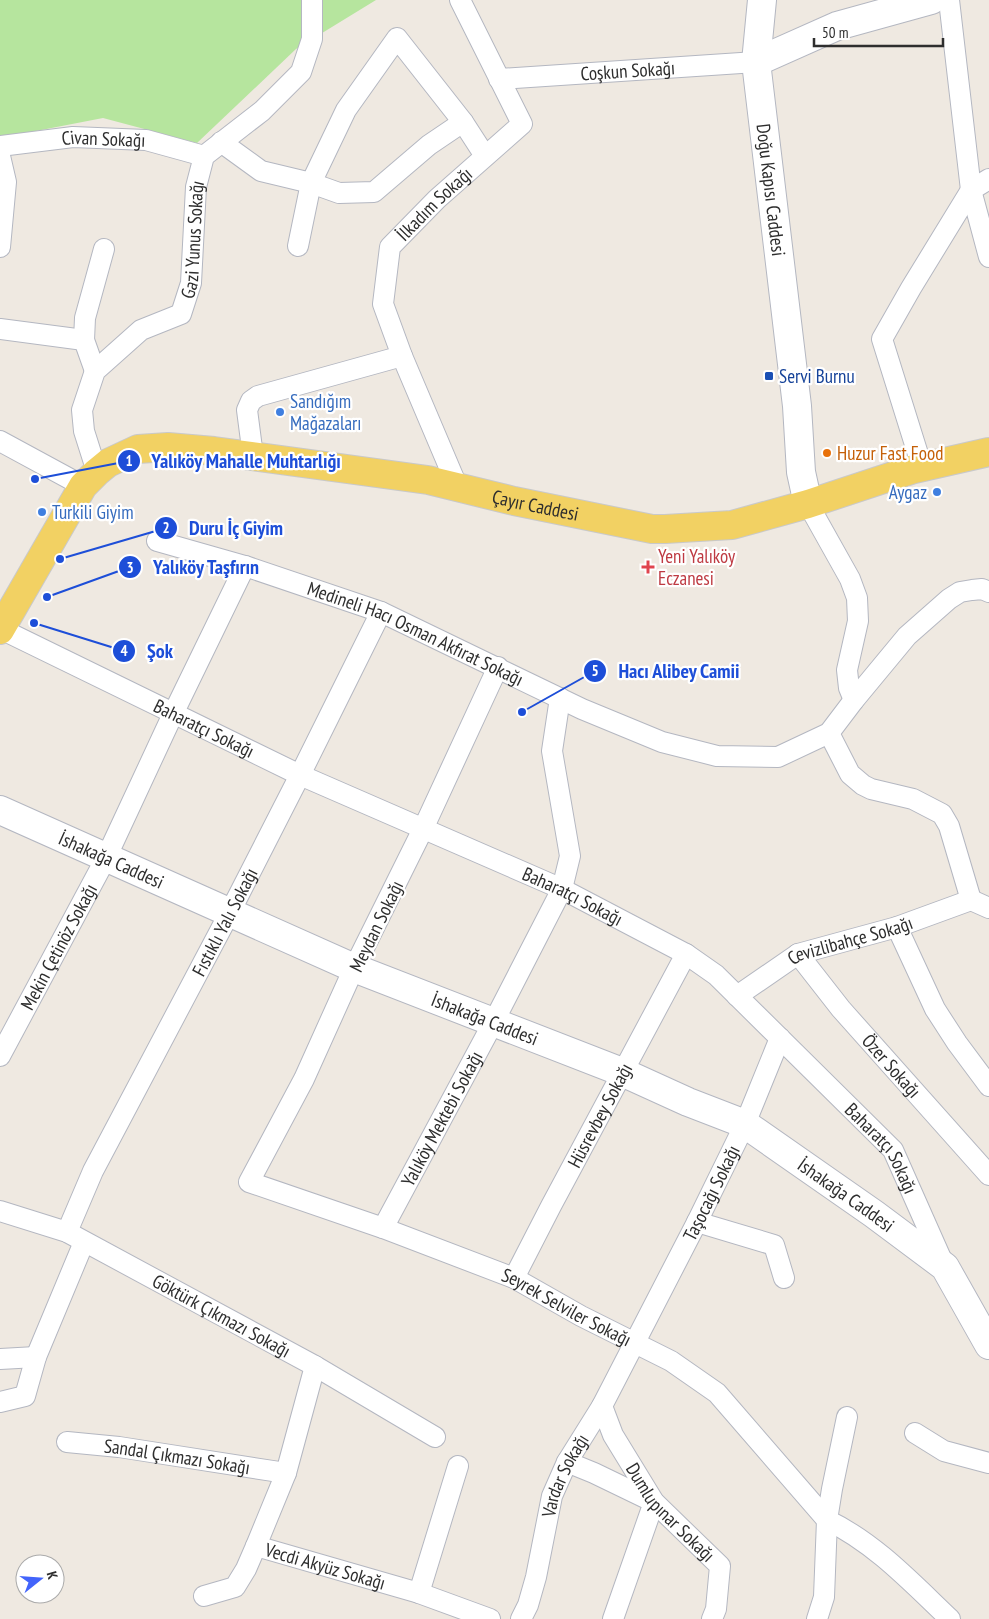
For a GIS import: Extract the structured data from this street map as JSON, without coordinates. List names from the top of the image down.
{
  "streets": {
    "main road": ["Çayır Caddesi"],
    "street": [
      "Coşkun Sokağı",
      "Civan Sokağı",
      "Doğu Kapısı Caddesi",
      "İlkadım Sokağı",
      "Gazi Yunus Sokağı",
      "Medineli Hacı Osman Akfırat Sokağı",
      "Baharatçı Sokağı",
      "İshakağa Caddesi",
      "Fıstıklı Yalı Sokağı",
      "Meydan Sokağı",
      "Cevizlibahçe Sokağı",
      "Mekin Çetinöz Sokağı",
      "Özer Sokağı",
      "Hüsrevbey Sokağı",
      "Yalıköy Mektebi Sokağı",
      "Taşocağı Sokağı",
      "Seyrek Selviler Sokağı",
      "Göktürk Çıkmazı Sokağı",
      "Sandal Çıkmazı Sokağı",
      "Vardar Sokağı",
      "Dumlupınar Sokağı",
      "Vecdi Akyüz Sokağı"
    ]
  },
  "crossings": [
    ["Coşkun Sokağı", "Doğu Kapısı Caddesi"],
    ["Coşkun Sokağı", "İlkadım Sokağı"],
    ["Civan Sokağı", "Gazi Yunus Sokağı"],
    ["Doğu Kapısı Caddesi", "Çayır Caddesi"],
    ["İlkadım Sokağı", "Çayır Caddesi"],
    ["Medineli Hacı Osman Akfırat Sokağı", "Fıstıklı Yalı Sokağı"],
    ["Medineli Hacı Osman Akfırat Sokağı", "Meydan Sokağı"],
    ["Medineli Hacı Osman Akfırat Sokağı", "Mekin Çetinöz Sokağı"],
    ["Medineli Hacı Osman Akfırat Sokağı", "Yalıköy Mektebi Sokağı"],
    ["Baharatçı Sokağı", "İshakağa Caddesi"],
    ["Baharatçı Sokağı", "Fıstıklı Yalı Sokağı"],
    ["Baharatçı Sokağı", "Meydan Sokağı"],
    ["Baharatçı Sokağı", "Cevizlibahçe Sokağı"],
    ["Baharatçı Sokağı", "Mekin Çetinöz Sokağı"],
    ["Baharatçı Sokağı", "Hüsrevbey Sokağı"],
    ["Baharatçı Sokağı", "Yalıköy Mektebi Sokağı"],
    ["Baharatçı Sokağı", "Taşocağı Sokağı"],
    ["İshakağa Caddesi", "Fıstıklı Yalı Sokağı"],
    ["İshakağa Caddesi", "Meydan Sokağı"],
    ["İshakağa Caddesi", "Mekin Çetinöz Sokağı"],
    ["İshakağa Caddesi", "Hüsrevbey Sokağı"],
    ["İshakağa Caddesi", "Yalıköy Mektebi Sokağı"],
    ["İshakağa Caddesi", "Taşocağı Sokağı"],
    ["Fıstıklı Yalı Sokağı", "Göktürk Çıkmazı Sokağı"],
    ["Meydan Sokağı", "Seyrek Selviler Sokağı"],
    ["Cevizlibahçe Sokağı", "Özer Sokağı"],
    ["Hüsrevbey Sokağı", "Seyrek Selviler Sokağı"],
    ["Yalıköy Mektebi Sokağı", "Seyrek Selviler Sokağı"],
    ["Taşocağı Sokağı", "Seyrek Selviler Sokağı"],
    ["Taşocağı Sokağı", "Vardar Sokağı"],
    ["Seyrek Selviler Sokağı", "Vardar Sokağı"],
    ["Göktürk Çıkmazı Sokağı", "Vecdi Akyüz Sokağı"],
    ["Sandal Çıkmazı Sokağı", "Vecdi Akyüz Sokağı"],
    ["Vardar Sokağı", "Dumlupınar Sokağı"]
  ],
  "places": {
    "transit": ["Servi Burnu"],
    "other": [
      "Sandığım Mağazaları",
      "Huzur Fast Food",
      "Yalıköy Mahalle Muhtarlığı",
      "Aygaz",
      "Turkili Giyim",
      "Duru İç Giyim",
      "Yalıköy Taşfırın",
      "Şok",
      "Hacı Alibey Camii"
    ],
    "health": ["Yeni Yalıköy Eczanesi"]
  },
  "scale_bar": "50 m",
  "north": "right"
}
